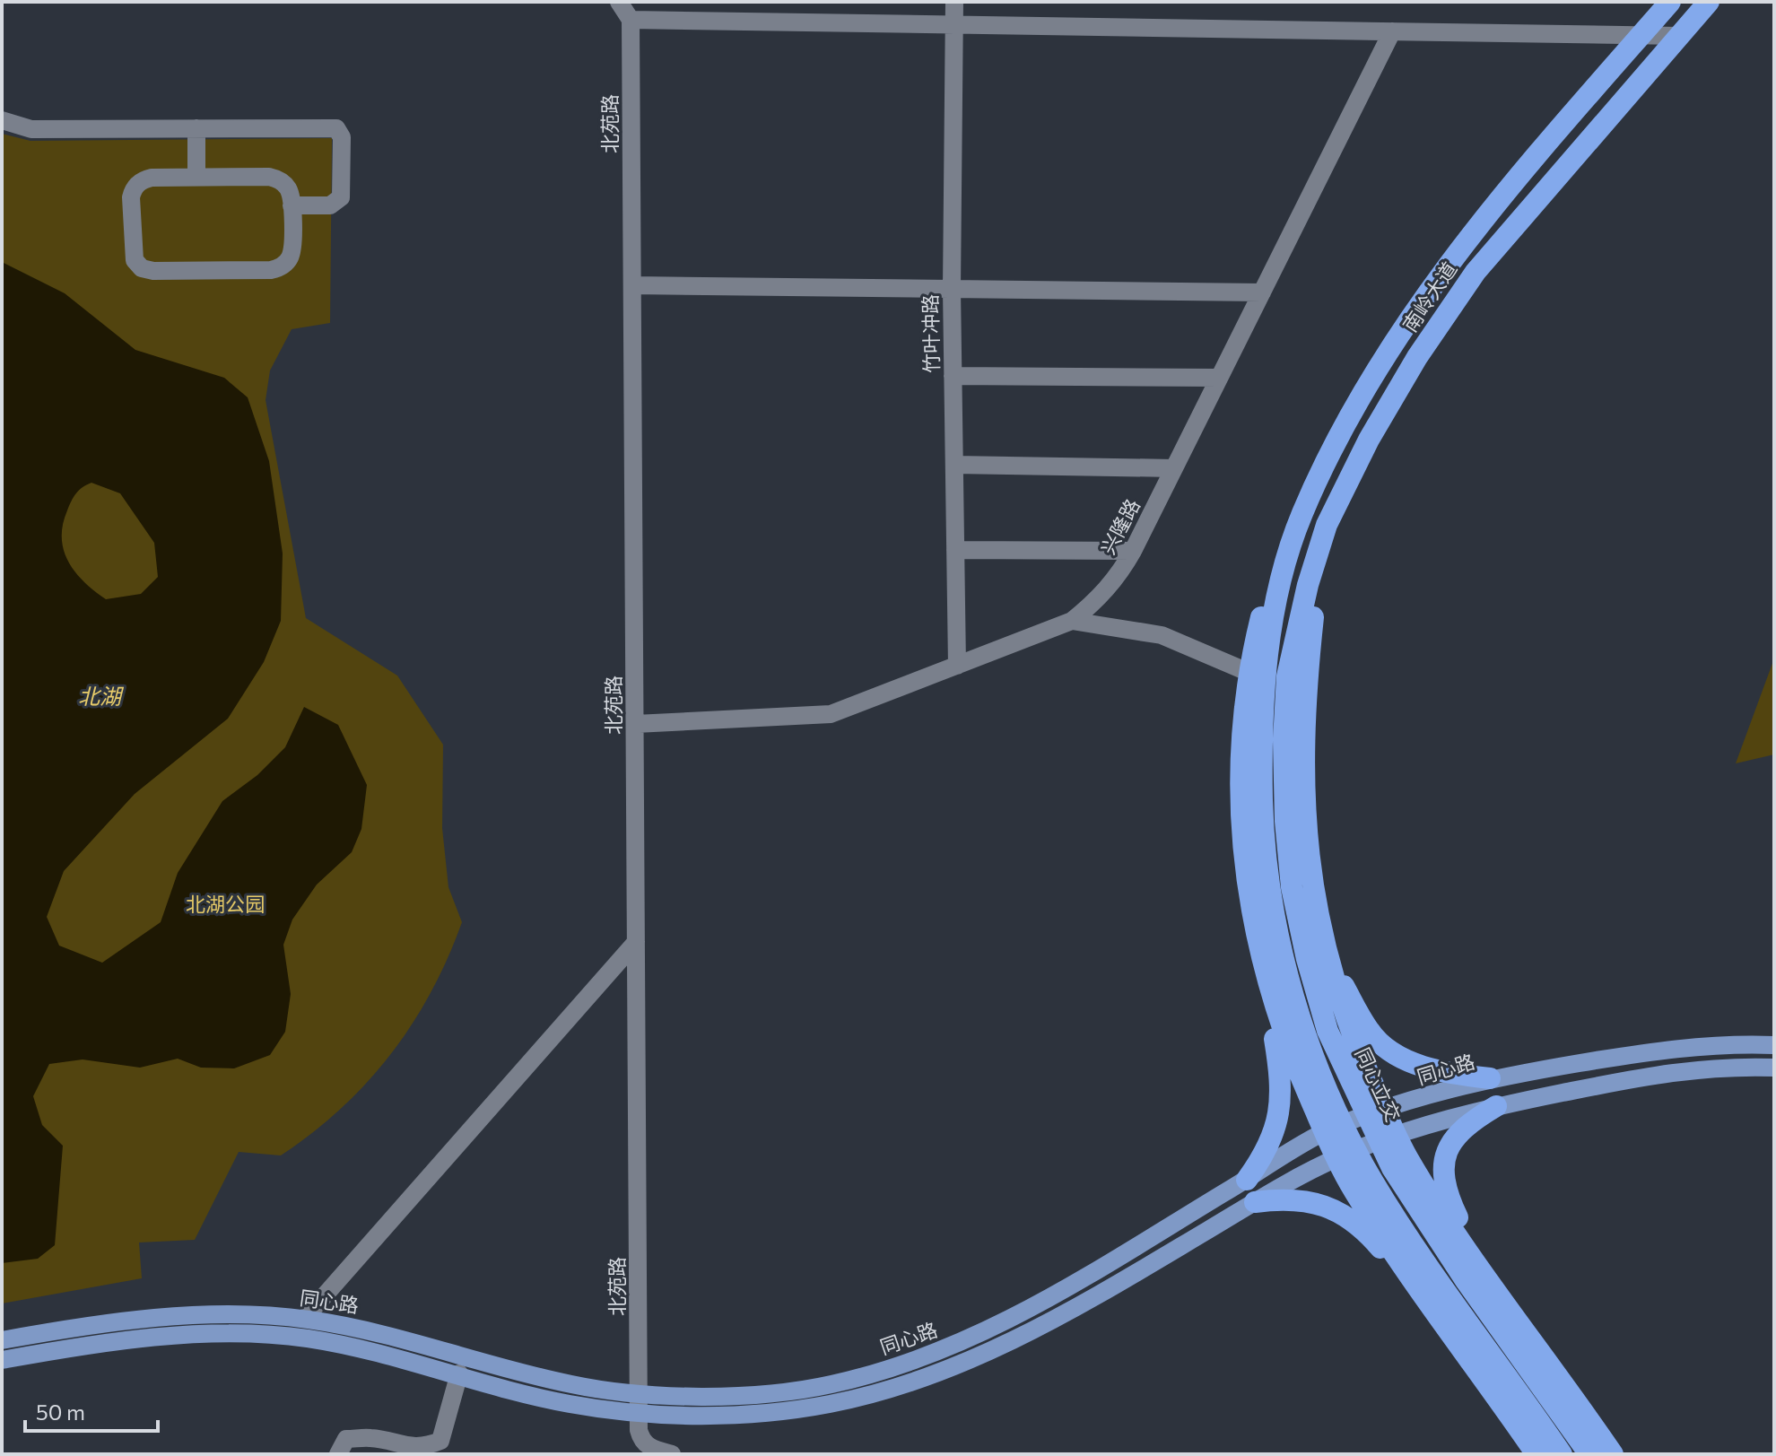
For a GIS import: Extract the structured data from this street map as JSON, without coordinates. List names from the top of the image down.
{
  "streets": {
    "highway": ["南岭大道", "同心立交"],
    "main road": ["同心路"],
    "street": ["北苑路", "竹叶冲路", "兴隆路"]
  },
  "crossings": [
    ["北苑路", "兴隆路"],
    ["北苑路", "同心路"],
    ["南岭大道", "同心立交"],
    ["竹叶冲路", "兴隆路"]
  ],
  "water": ["北湖"],
  "parks": ["北湖公园"],
  "scale_bar": "50 m"
}
